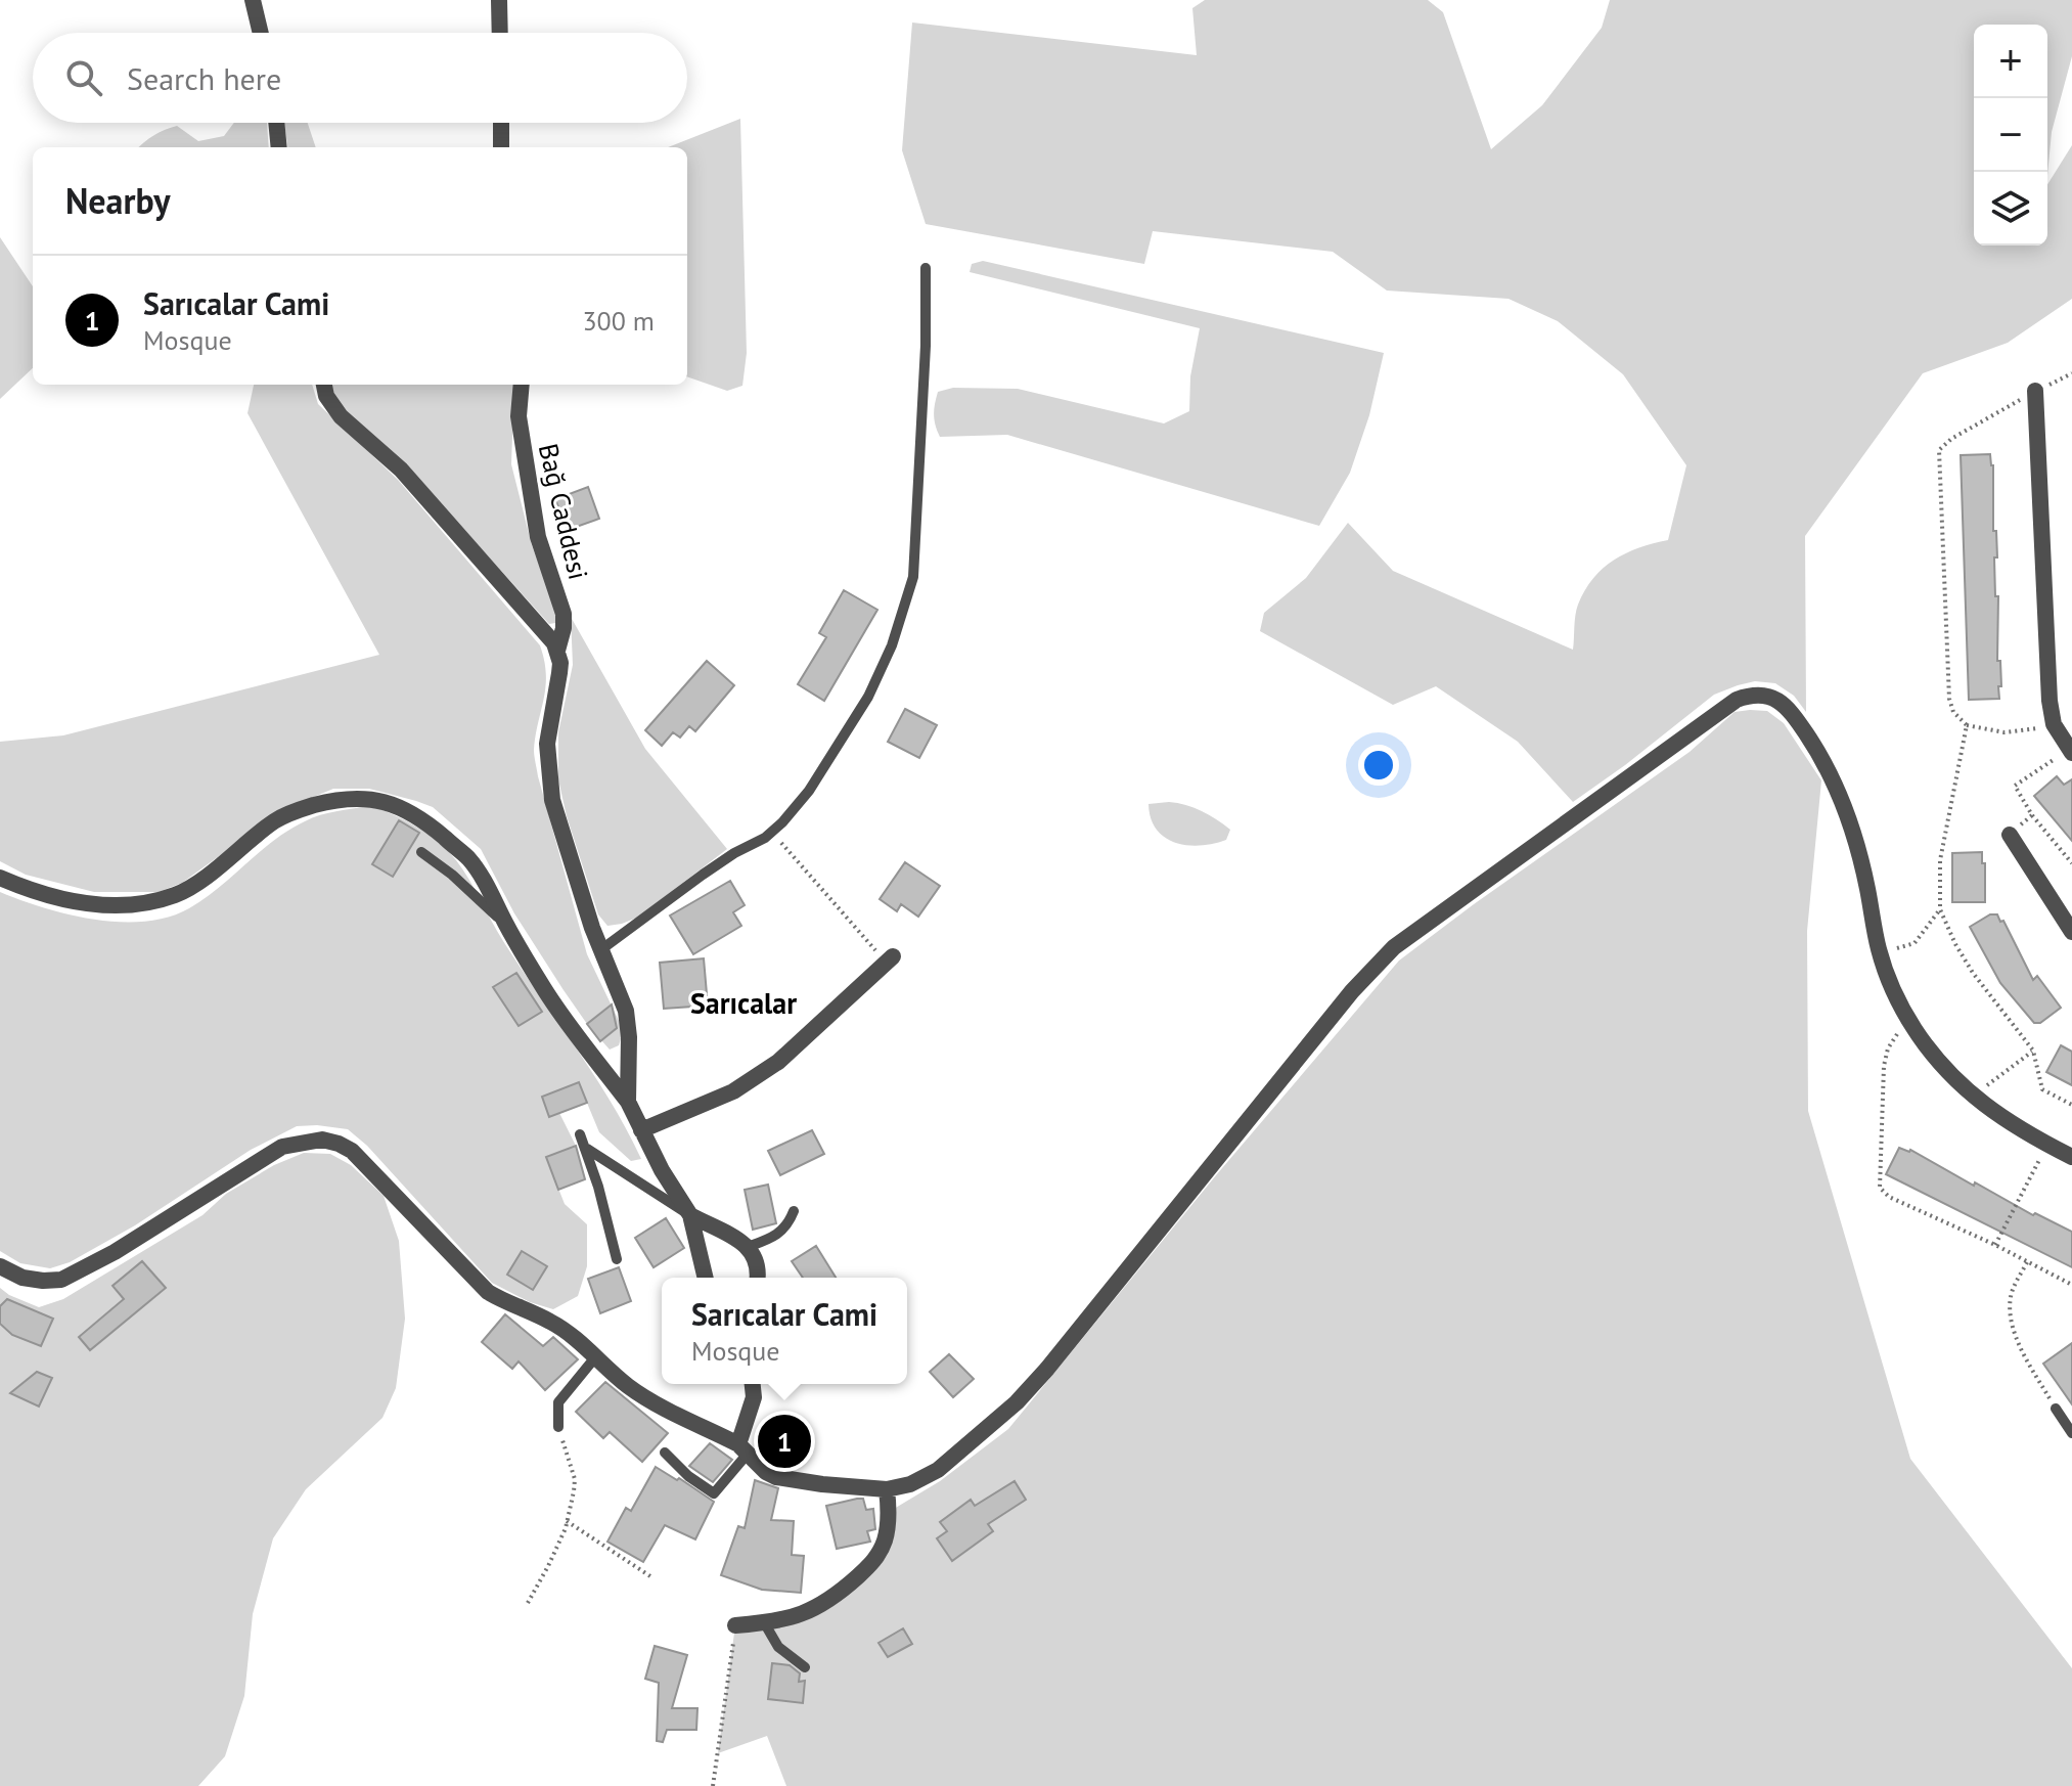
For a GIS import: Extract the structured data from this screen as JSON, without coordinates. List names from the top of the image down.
{
  "streets": {
    "street": ["Bağ Caddesi"]
  },
  "districts": ["Sarıcalar"],
  "page": {
    "map_buttons": ["+", "−"],
    "search": "Search here",
    "heading": "Nearby",
    "list": [
      {
        "mark": "1",
        "name": "Sarıcalar Cami",
        "note": "Mosque",
        "value": "300 m"
      }
    ],
    "popup": ["Sarıcalar Cami", "Mosque"],
    "pins": "1"
  }
}
